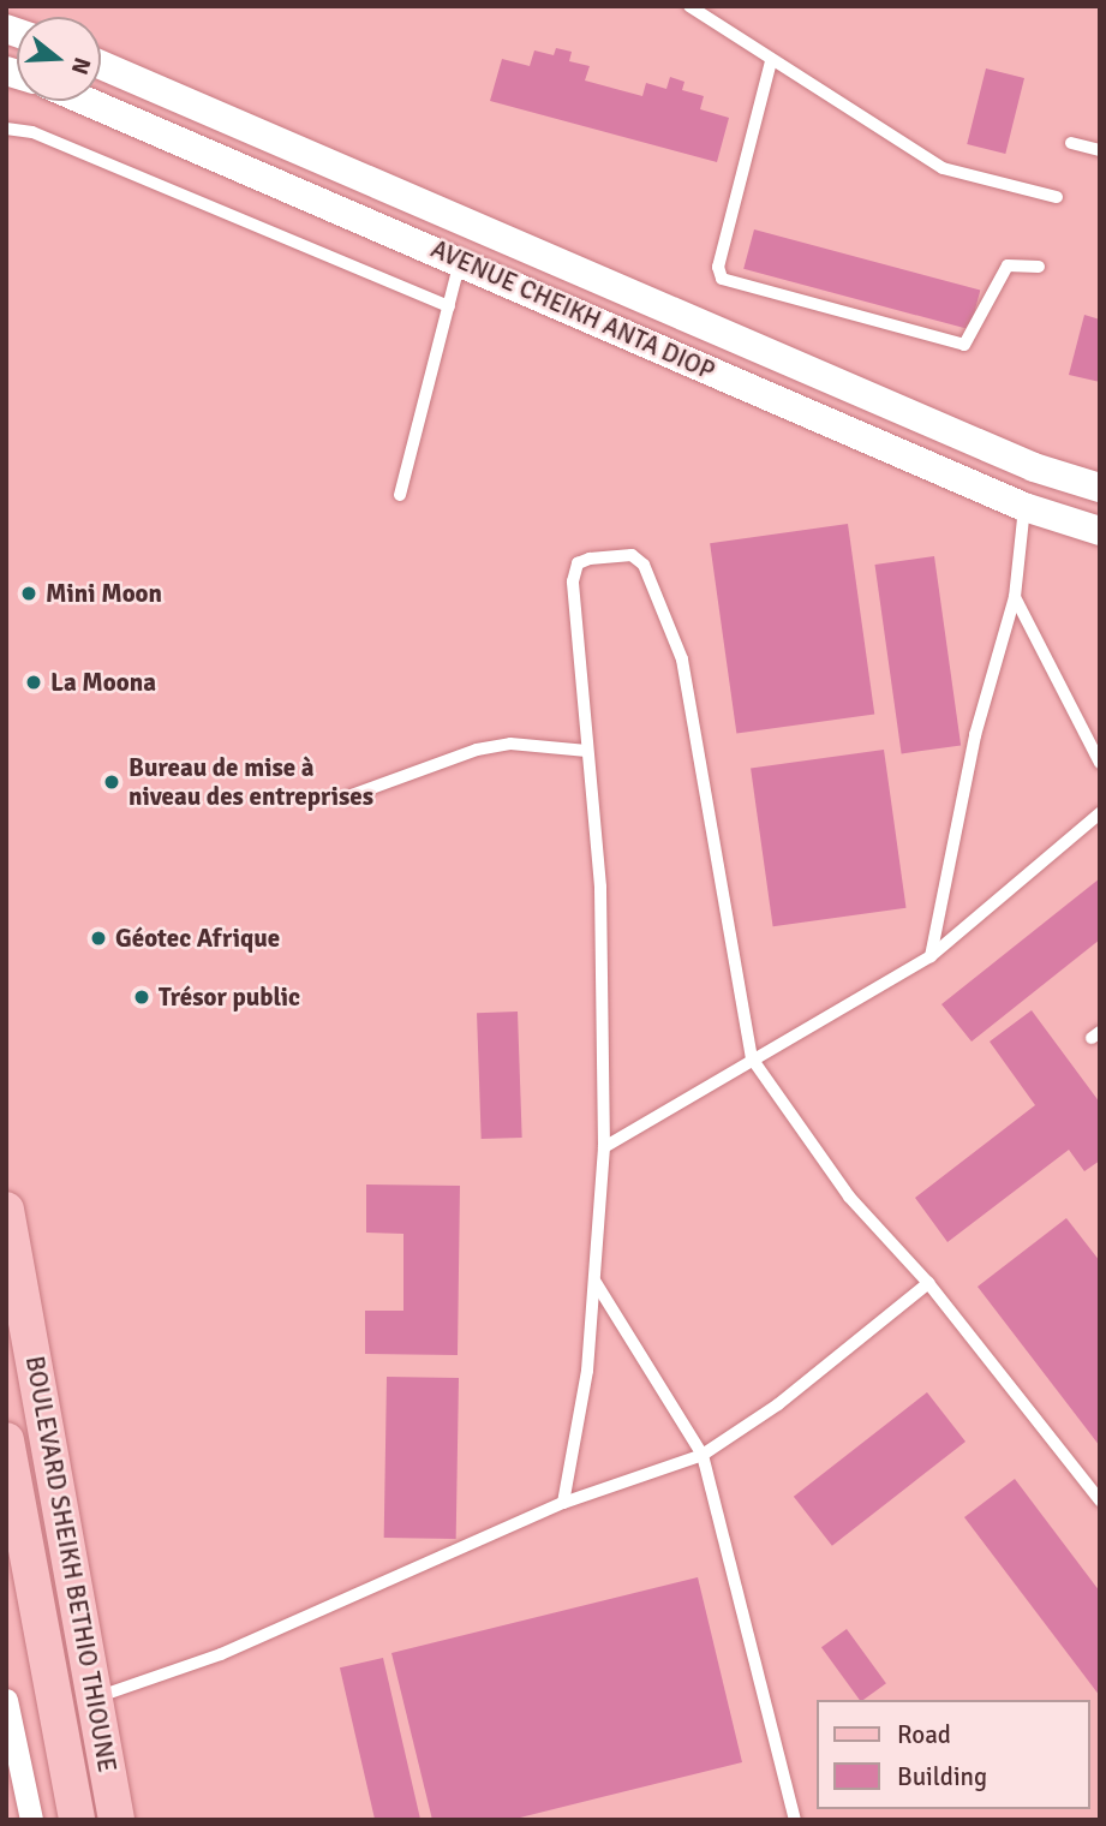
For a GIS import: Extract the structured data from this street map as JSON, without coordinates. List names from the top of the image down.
{
  "streets": {
    "main road": ["BOULEVARD SHEIKH BETHIO THIOUNE"],
    "street": ["AVENUE CHEIKH ANTA DIOP"]
  },
  "places": [
    "Mini Moon",
    "La Moona",
    "Bureau de mise à niveau des entreprises",
    "Géotec Afrique",
    "Trésor public"
  ],
  "legend": ["Road", "Building"],
  "north": "right"
}
